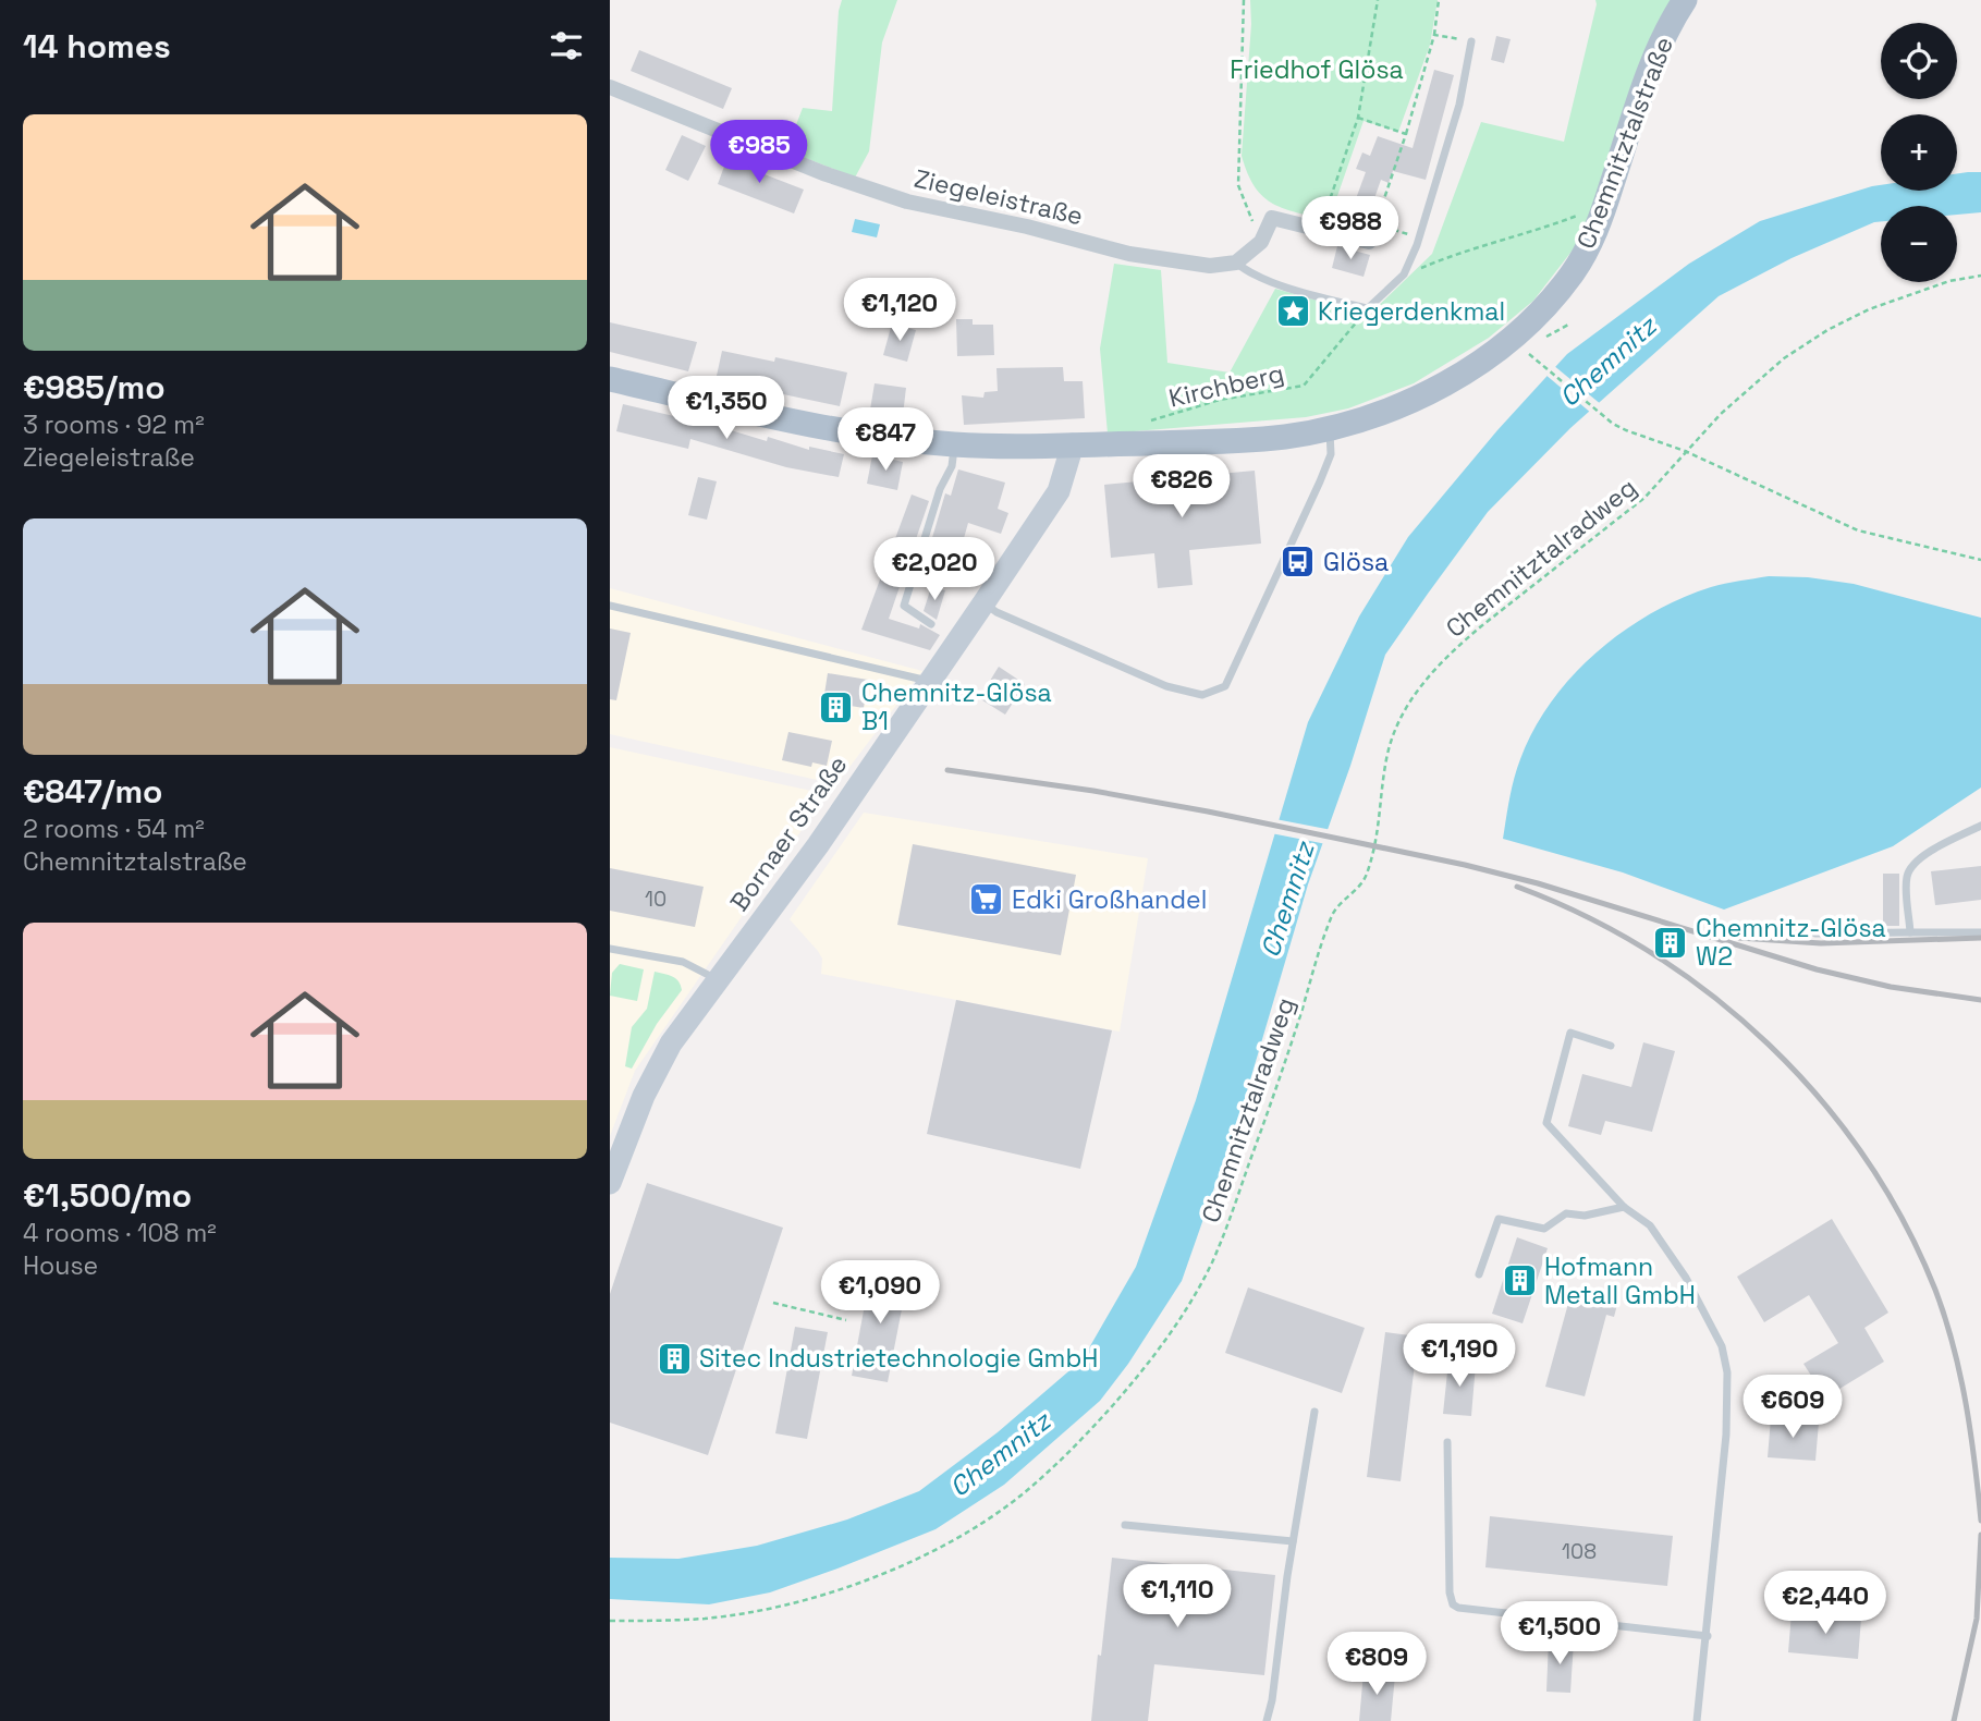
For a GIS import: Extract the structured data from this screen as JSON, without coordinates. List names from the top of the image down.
{
  "streets": {
    "main road": ["Chemnitztalstraße", "Bornaer Straße"],
    "street": ["Ziegeleistraße"],
    "path": ["Kirchberg", "Chemnitztalradweg"]
  },
  "crossings": [
    ["Chemnitztalstraße", "Bornaer Straße"]
  ],
  "water": ["Chemnitz"],
  "parks": ["Friedhof Glösa"],
  "places": {
    "place": ["Kriegerdenkmal"],
    "bus stop": ["Glösa"],
    "building": [
      "Chemnitz-Glösa B1",
      "Chemnitz-Glösa W2",
      "Hofmann Metall GmbH",
      "Sitec Industrietechnologie GmbH"
    ],
    "supermarket": ["Edki Großhandel"]
  },
  "house_numbers": ["10", "108"],
  "page": {
    "heading": "14 homes",
    "map_buttons": ["+", "−"],
    "list": [
      {
        "name": "€985/mo",
        "note": "3 rooms · 92 m² · Ziegeleistraße"
      },
      {
        "name": "€847/mo",
        "note": "2 rooms · 54 m² · Chemnitztalstraße"
      },
      {
        "name": "€1,500/mo",
        "note": "4 rooms · 108 m² · House"
      }
    ],
    "price": [
      "€985",
      "€988",
      "€1,120",
      "€1,350",
      "€847",
      "€826",
      "€2,020",
      "€1,090",
      "€1,190",
      "€609",
      "€1,110",
      "€2,440",
      "€1,500",
      "€809"
    ]
  }
}
